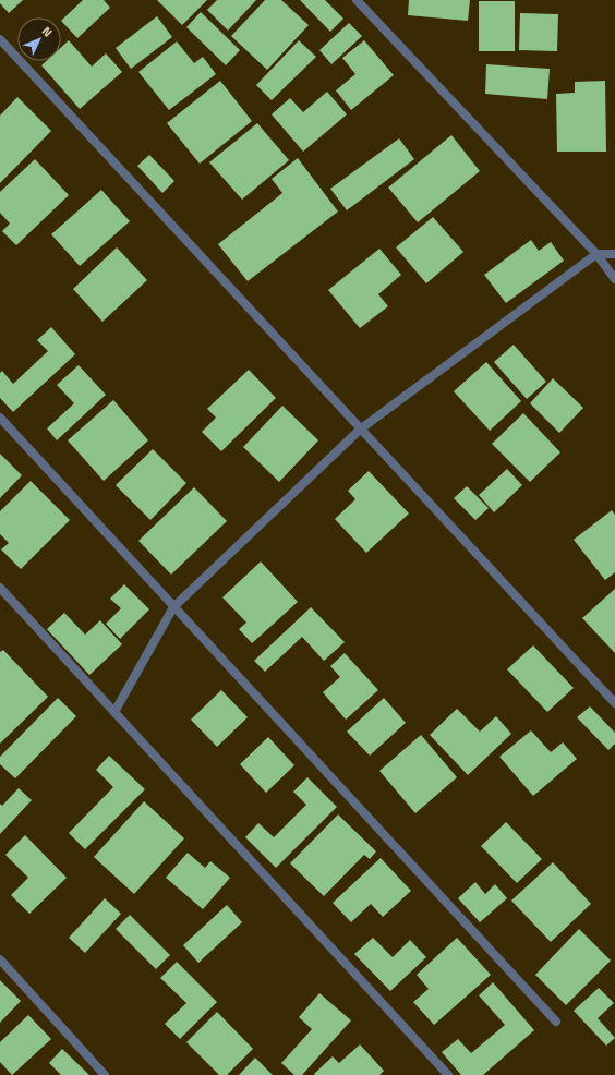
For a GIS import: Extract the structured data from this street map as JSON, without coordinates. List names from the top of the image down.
{
  "north": "top right"
}
